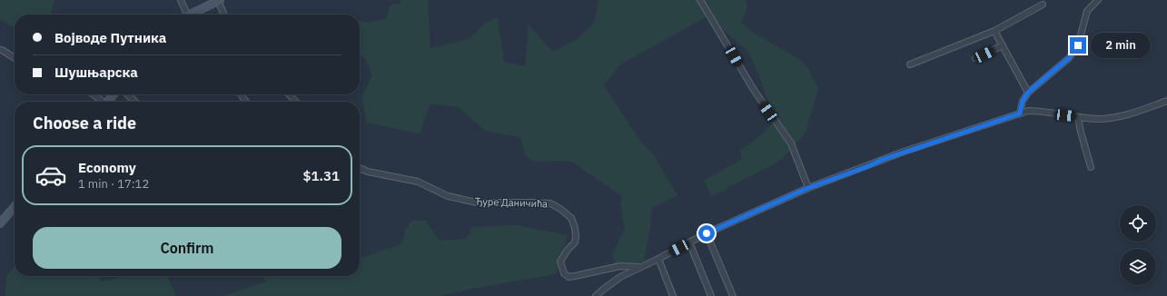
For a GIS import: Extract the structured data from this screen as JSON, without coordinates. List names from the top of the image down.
{
  "streets": {
    "street": ["Ђуре Даничића"]
  },
  "page": {
    "banner": ["Војводе Путника", "Шушњарска"],
    "bubble": "2 min",
    "heading": "Choose a ride",
    "list": [
      {
        "name": "Economy",
        "note": "1 min · 17:12",
        "value": "$1.31"
      }
    ],
    "buttons": "Confirm"
  }
}
